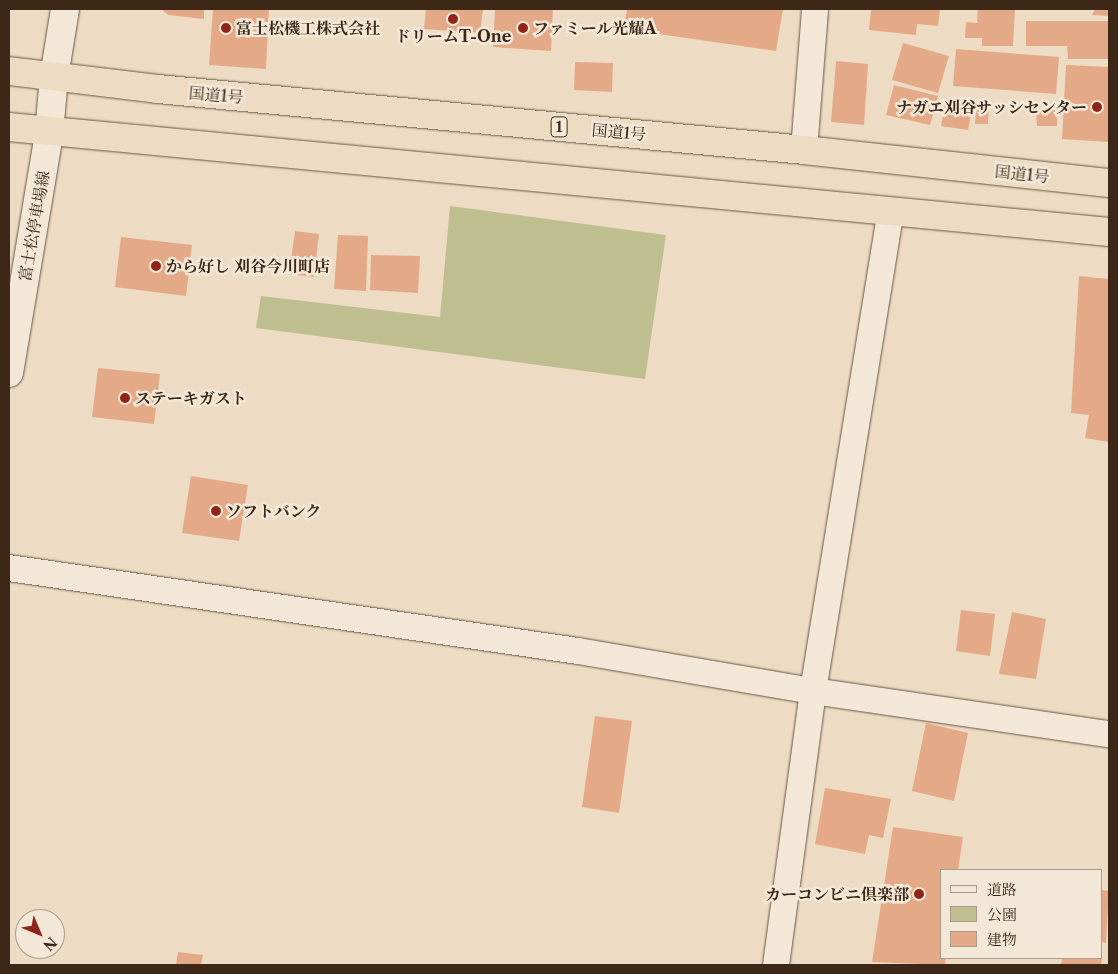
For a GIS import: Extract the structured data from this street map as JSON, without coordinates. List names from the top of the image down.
{
  "streets": {
    "highway": ["国道1号", "1"],
    "main road": ["富士松停車場線"]
  },
  "crossings": [
    ["国道1号", "富士松停車場線"]
  ],
  "places": [
    "ドリームT-One",
    "富士松機工株式会社",
    "ファミール光耀A",
    "ナガエ刈谷サッシセンター",
    "から好し 刈谷今川町店",
    "ステーキガスト",
    "ソフトバンク",
    "カーコンビニ倶楽部"
  ],
  "legend": ["道路", "公園", "建物"],
  "north": "bottom right"
}
